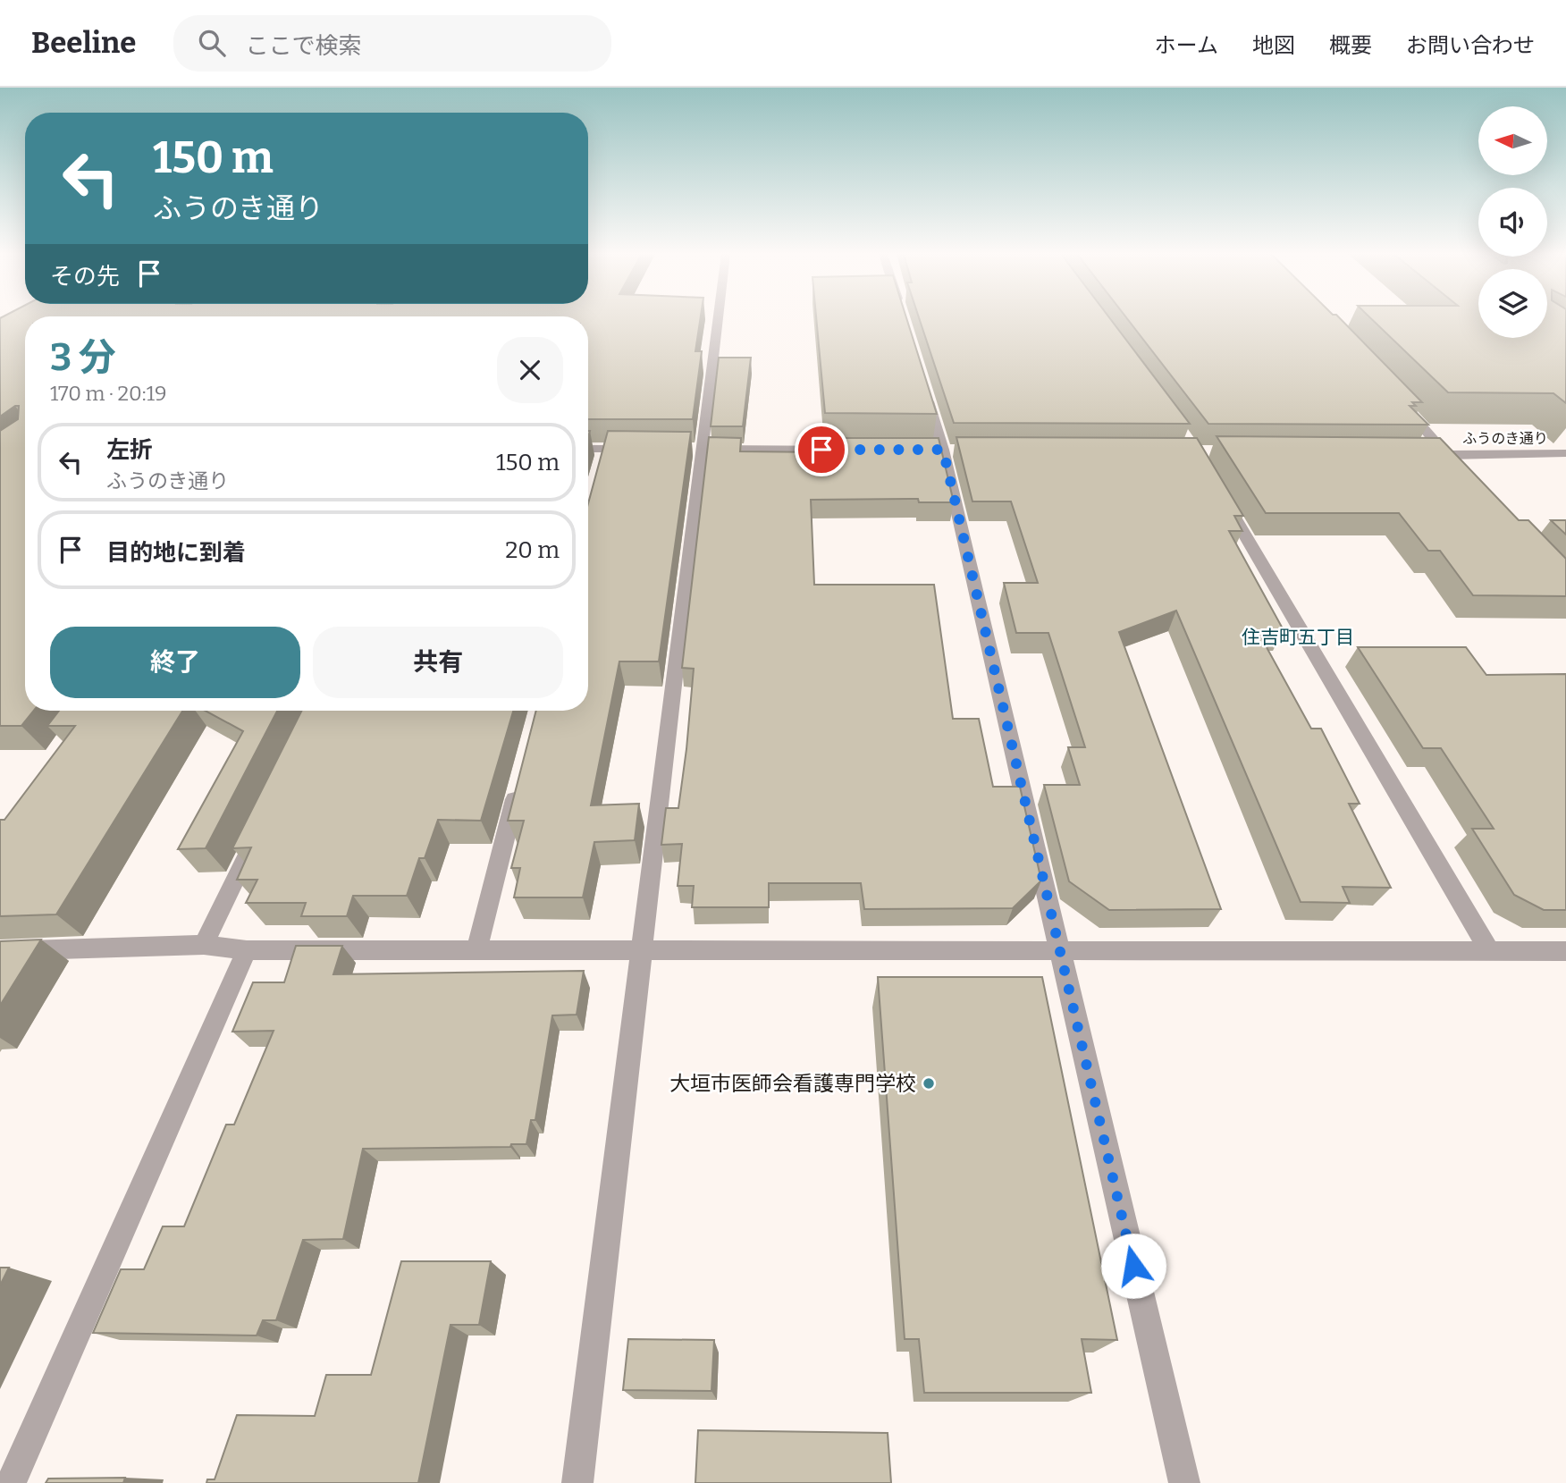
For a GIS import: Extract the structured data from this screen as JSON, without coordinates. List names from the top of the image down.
{
  "streets": {
    "street": ["ふうのき通り"]
  },
  "districts": ["住吉町五丁目"],
  "places": ["大垣市医師会看護専門学校"],
  "north": "left",
  "page": {
    "header": "Beeline",
    "search": "ここで検索",
    "nav": [
      "ホーム",
      "地図",
      "概要",
      "お問い合わせ"
    ],
    "turn": ["150 m", "ふうのき通り"],
    "then": "その先",
    "heading": ["3 分", "170 m · 20:19"],
    "list": [
      {
        "name": "左折",
        "note": "ふうのき通り",
        "value": "150 m"
      },
      {
        "name": "目的地に到着",
        "value": "20 m"
      }
    ],
    "buttons": ["終了", "共有"]
  }
}
